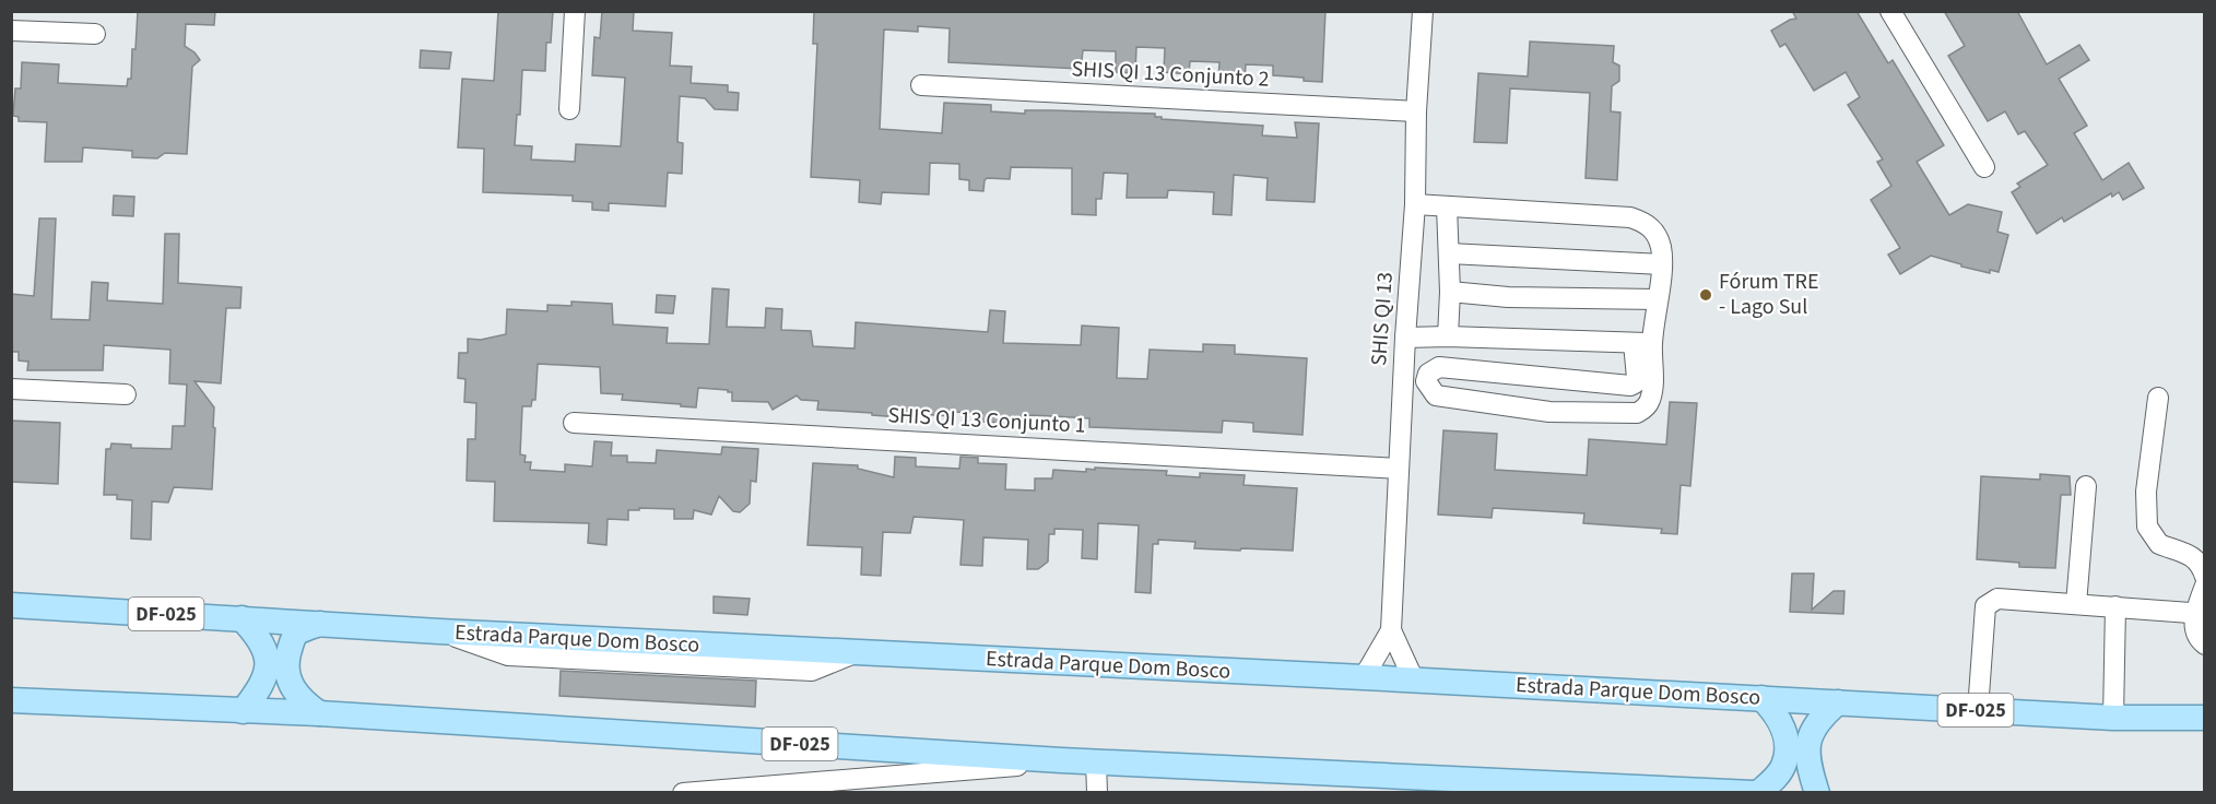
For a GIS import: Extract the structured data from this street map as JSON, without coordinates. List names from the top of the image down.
{
  "streets": {
    "main road": ["DF-025", "Estrada Parque Dom Bosco"],
    "street": ["SHIS QI 13 Conjunto 2", "SHIS QI 13", "SHIS QI 13 Conjunto 1"]
  },
  "crossings": [
    ["SHIS QI 13 Conjunto 2", "SHIS QI 13"],
    ["SHIS QI 13", "SHIS QI 13 Conjunto 1"],
    ["SHIS QI 13", "Estrada Parque Dom Bosco"]
  ],
  "places": ["Fórum TRE - Lago Sul"]
}
